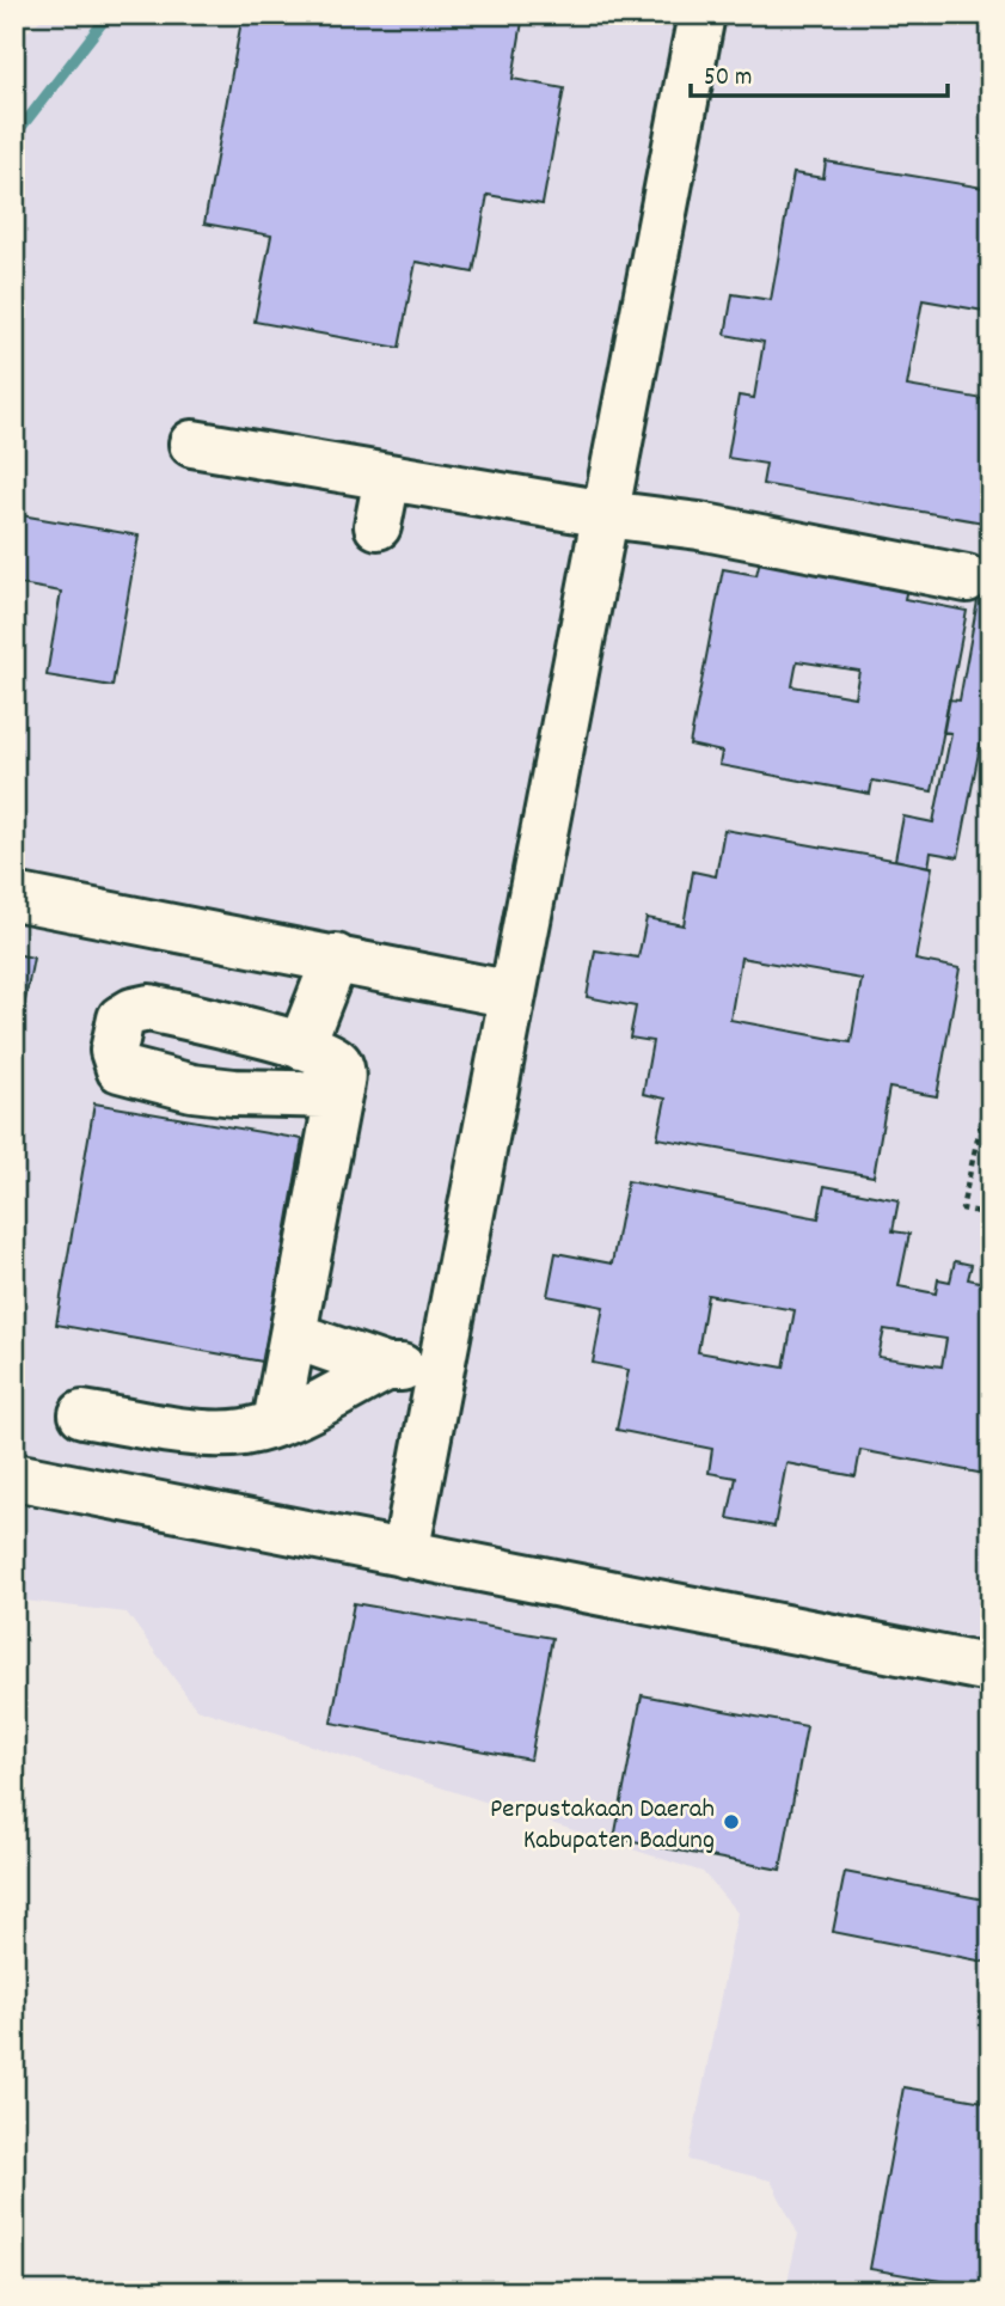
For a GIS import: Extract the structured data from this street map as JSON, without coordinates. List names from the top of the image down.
{
  "places": ["Perpustakaan Daerah Kabupaten Badung"],
  "scale_bar": "50 m"
}
